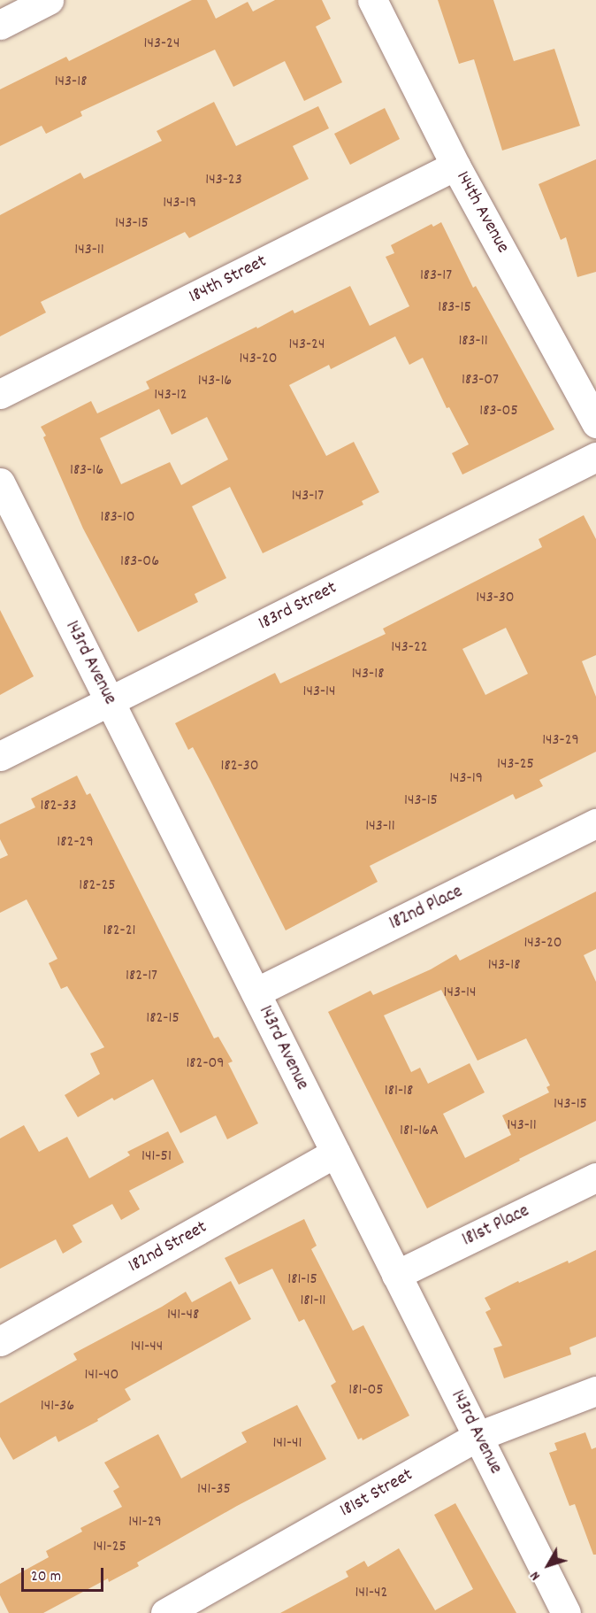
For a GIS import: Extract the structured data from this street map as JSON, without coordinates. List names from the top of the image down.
{
  "streets": {
    "street": [
      "144th Avenue",
      "184th Street",
      "183rd Street",
      "143rd Avenue",
      "182nd Place",
      "181st Place",
      "182nd Street",
      "181st Street"
    ]
  },
  "crossings": [
    ["144th Avenue", "184th Street"],
    ["183rd Street", "143rd Avenue"],
    ["143rd Avenue", "182nd Place"],
    ["143rd Avenue", "181st Place"],
    ["143rd Avenue", "182nd Street"],
    ["143rd Avenue", "181st Street"]
  ],
  "house_numbers": [
    "143-24",
    "143-18",
    "143-23",
    "143-19",
    "143-15",
    "143-11",
    "183-17",
    "183-15",
    "183-11",
    "143-24",
    "143-20",
    "183-07",
    "143-16",
    "143-12",
    "183-05",
    "183-16",
    "143-17",
    "183-10",
    "183-06",
    "143-30",
    "143-22",
    "143-18",
    "143-14",
    "143-29",
    "143-25",
    "182-30",
    "143-19",
    "143-15",
    "182-33",
    "143-11",
    "182-29",
    "182-25",
    "182-21",
    "143-20",
    "143-18",
    "182-17",
    "143-14",
    "182-15",
    "182-09",
    "181-18",
    "143-15",
    "143-11",
    "181-16A",
    "141-51",
    "181-15",
    "181-11",
    "141-48",
    "141-44",
    "141-40",
    "181-05",
    "141-36",
    "141-41",
    "141-35",
    "141-29",
    "141-25",
    "141-42"
  ],
  "scale_bar": "20 m",
  "north": "bottom left"
}
